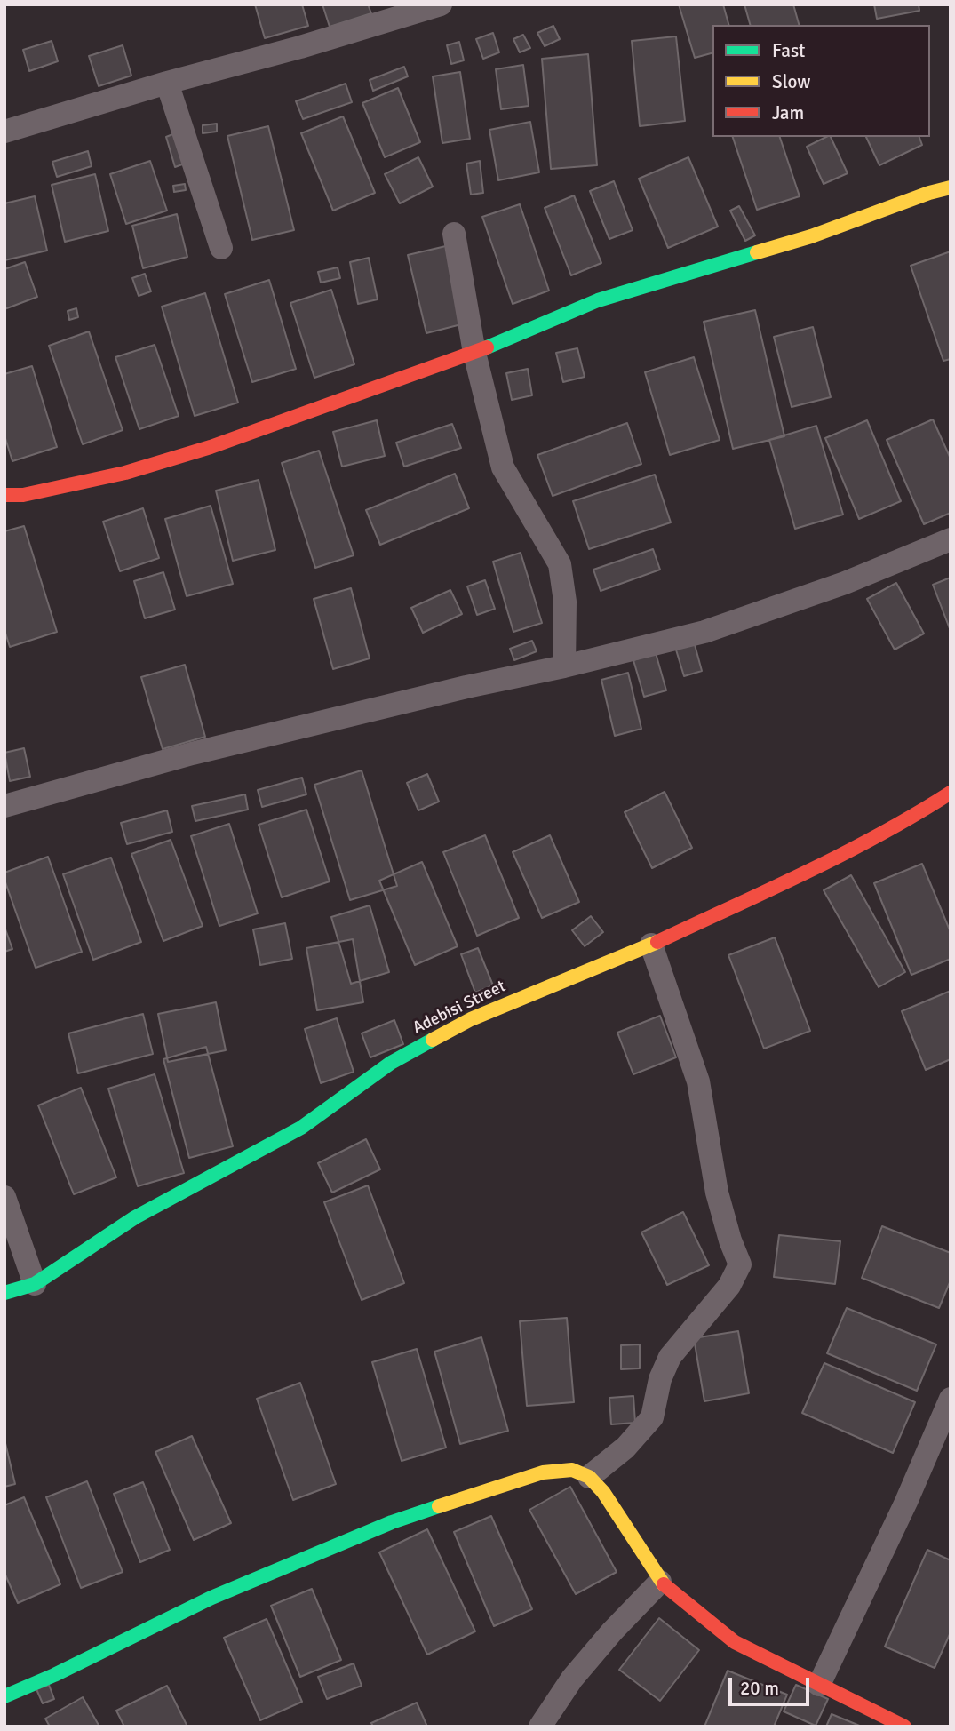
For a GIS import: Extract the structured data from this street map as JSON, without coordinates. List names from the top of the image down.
{
  "streets": {
    "street": ["Adebisi Street"]
  },
  "legend": ["Fast", "Slow", "Jam"],
  "scale_bar": "20 m"
}
